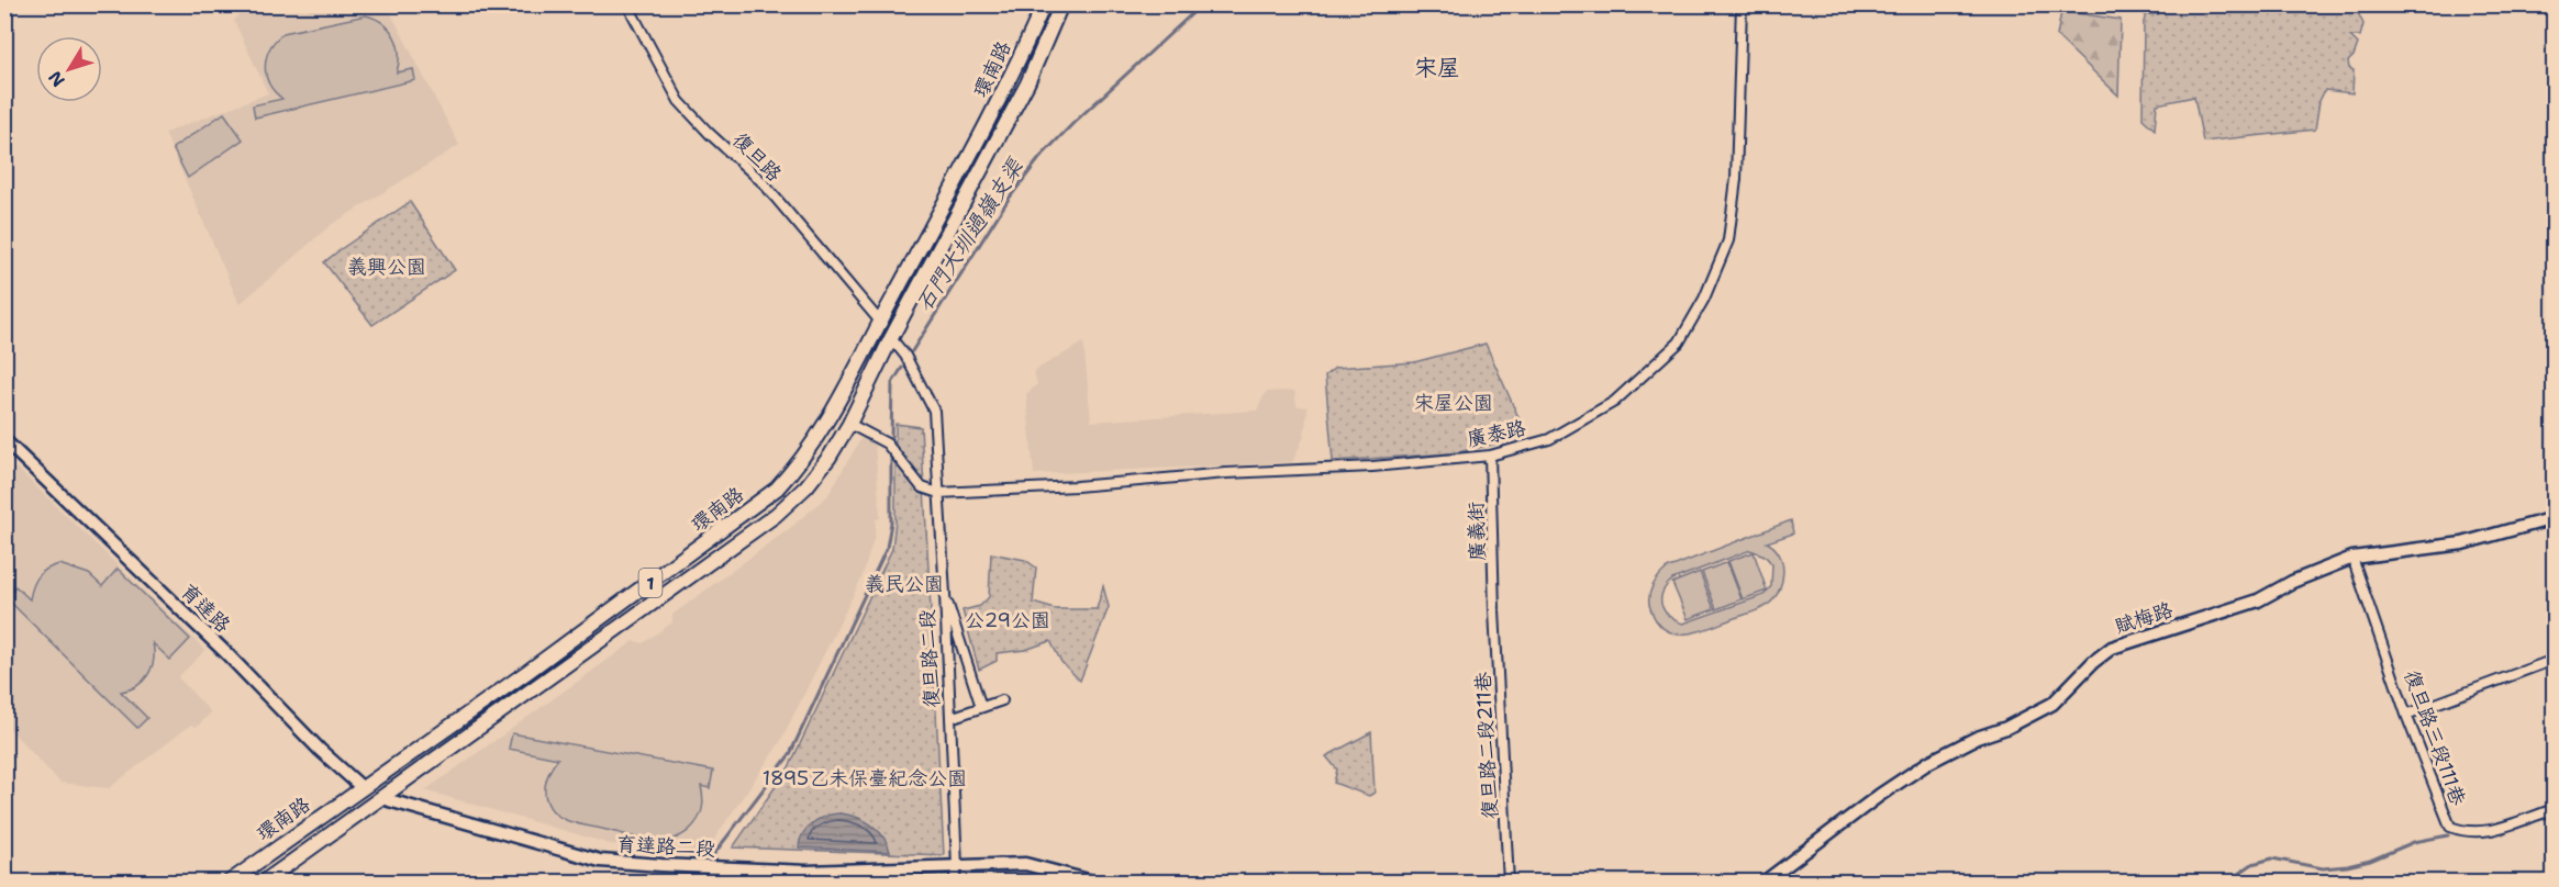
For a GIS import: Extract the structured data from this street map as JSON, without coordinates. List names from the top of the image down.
{
  "streets": {
    "main road": ["環南路", "1"],
    "street": [
      "復旦路",
      "廣泰路",
      "廣義街",
      "育達路",
      "賦梅路",
      "復旦路二段",
      "復旦路三段111巷",
      "復旦路二段211巷",
      "育達路二段"
    ]
  },
  "crossings": [
    ["環南路", "復旦路"],
    ["環南路", "育達路"],
    ["環南路", "復旦路二段"],
    ["環南路", "育達路二段"],
    ["復旦路", "復旦路二段"],
    ["廣泰路", "廣義街"],
    ["廣泰路", "復旦路二段"],
    ["廣義街", "復旦路二段211巷"],
    ["育達路", "育達路二段"],
    ["賦梅路", "復旦路三段111巷"],
    ["復旦路二段", "育達路二段"]
  ],
  "districts": ["宋屋"],
  "water": ["石門大圳過嶺支渠"],
  "parks": [
    "義興公園",
    "宋屋公園",
    "義民公園",
    "公29公園",
    "1895乙未保臺紀念公園"
  ],
  "north": "bottom left"
}
